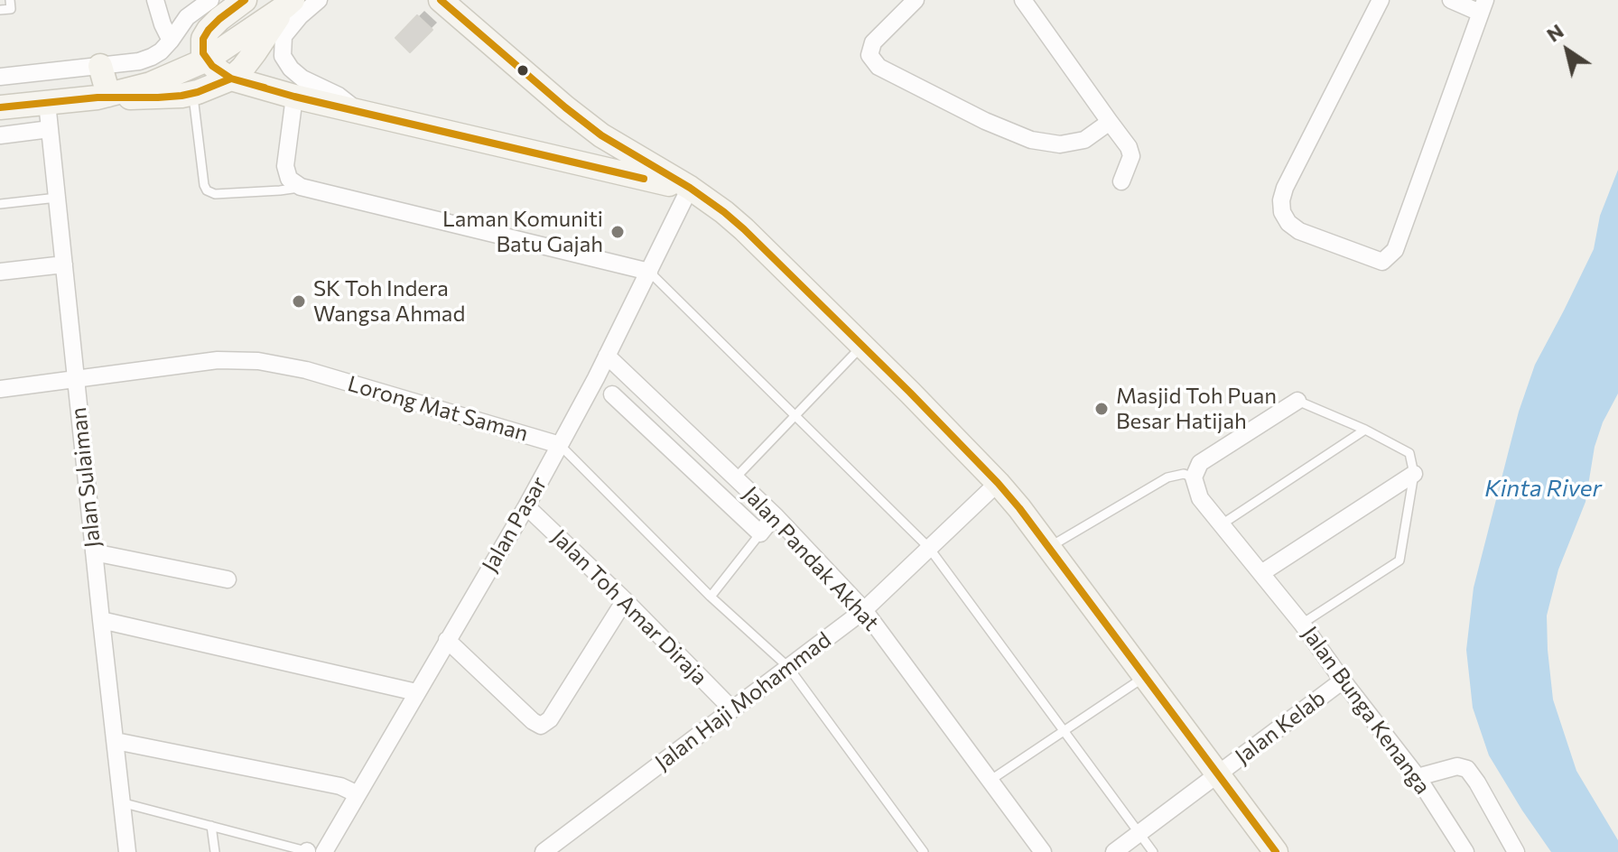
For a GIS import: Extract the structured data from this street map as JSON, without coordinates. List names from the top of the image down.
{
  "streets": {
    "street": [
      "Lorong Mat Saman",
      "Jalan Sulaiman",
      "Jalan Pasar",
      "Jalan Pandak Akhat",
      "Jalan Toh Amar Diraja",
      "Jalan Haji Mohammad",
      "Jalan Bunga Kenanga",
      "Jalan Kelab"
    ]
  },
  "crossings": [
    ["Lorong Mat Saman", "Jalan Sulaiman"],
    ["Lorong Mat Saman", "Jalan Pasar"],
    ["Lorong Mat Saman", "Jalan Haji Mohammad"],
    ["Jalan Pasar", "Jalan Pandak Akhat"],
    ["Jalan Pasar", "Jalan Toh Amar Diraja"],
    ["Jalan Pandak Akhat", "Jalan Haji Mohammad"],
    ["Jalan Toh Amar Diraja", "Jalan Haji Mohammad"],
    ["Jalan Bunga Kenanga", "Jalan Kelab"]
  ],
  "water": ["Kinta River"],
  "places": ["Laman Komuniti Batu Gajah", "SK Toh Indera Wangsa Ahmad", "Masjid Toh Puan Besar Hatijah"],
  "north": "top left"
}
